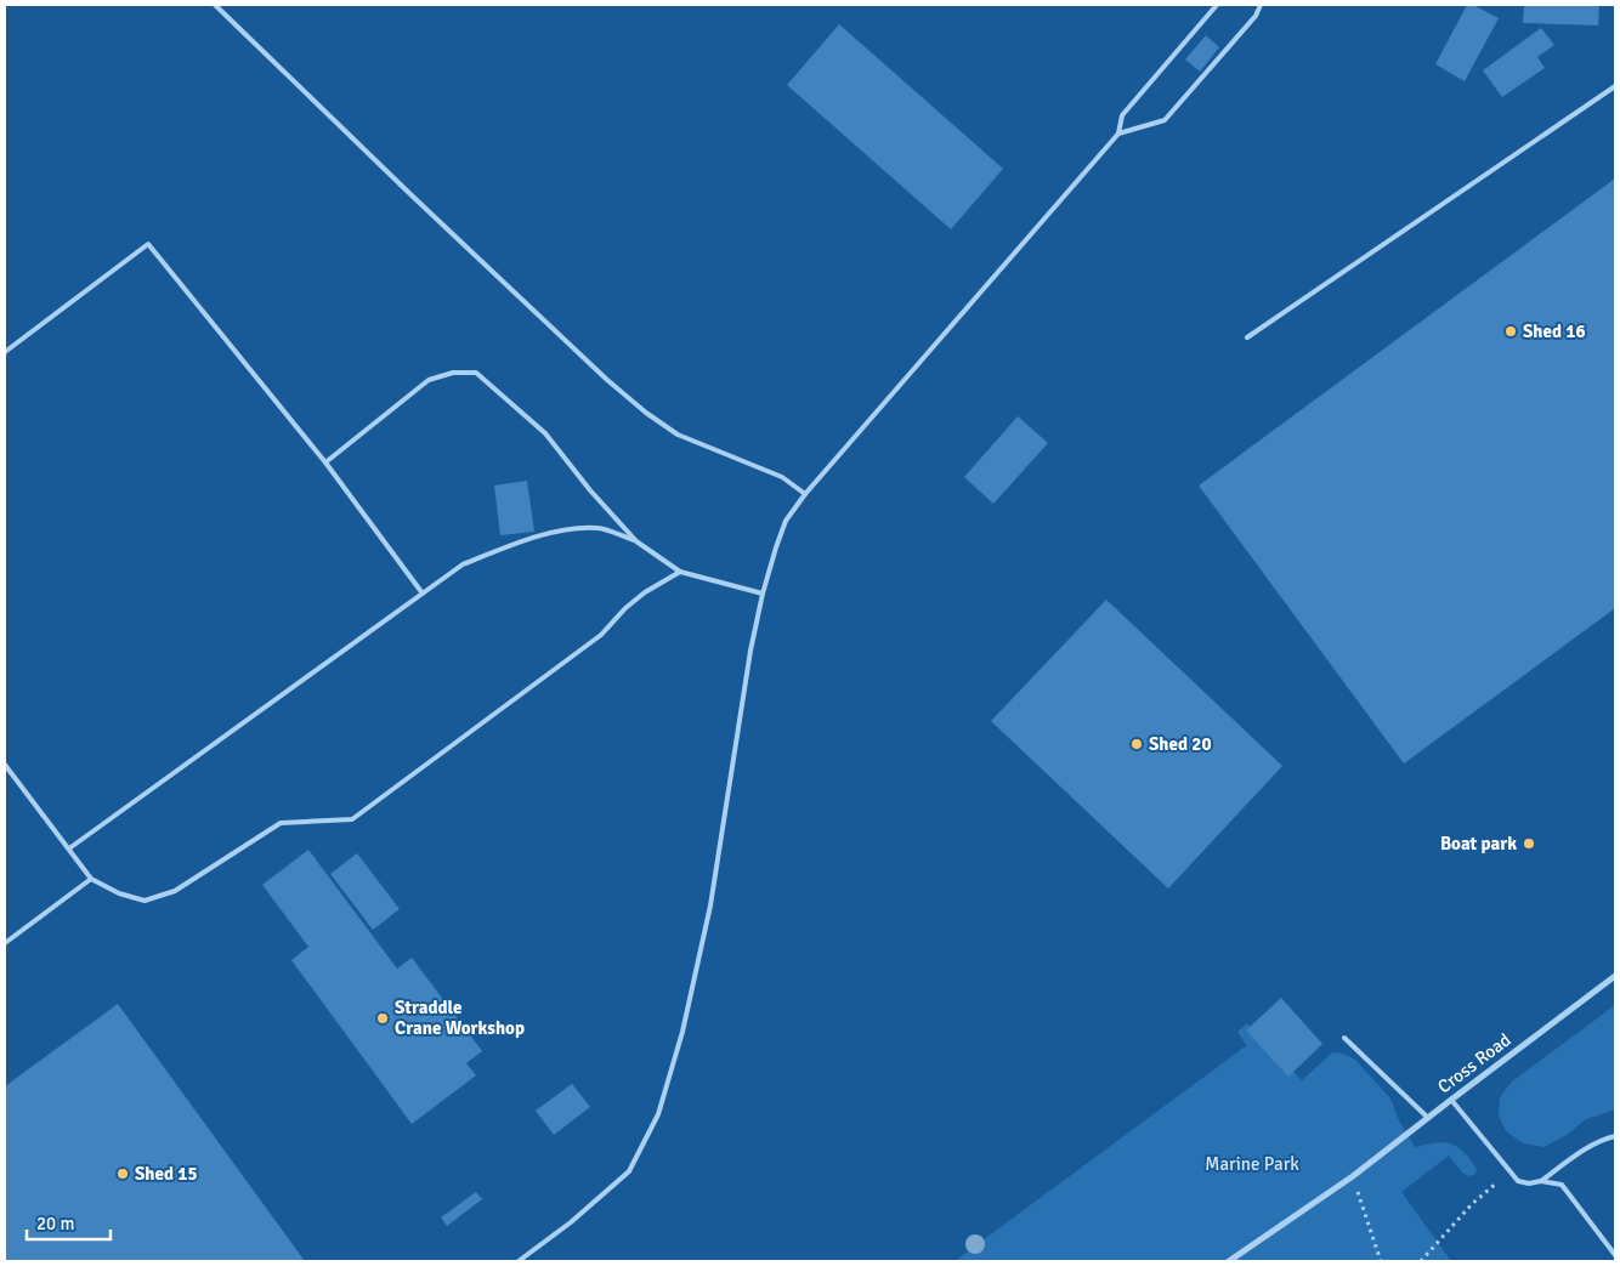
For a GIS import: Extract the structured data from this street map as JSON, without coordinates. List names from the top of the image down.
{
  "streets": {
    "street": ["Cross Road"]
  },
  "parks": ["Marine Park"],
  "places": [
    "Shed 16",
    "Shed 20",
    "Boat park",
    "Straddle Crane Workshop",
    "Shed 15"
  ],
  "scale_bar": "20 m"
}
